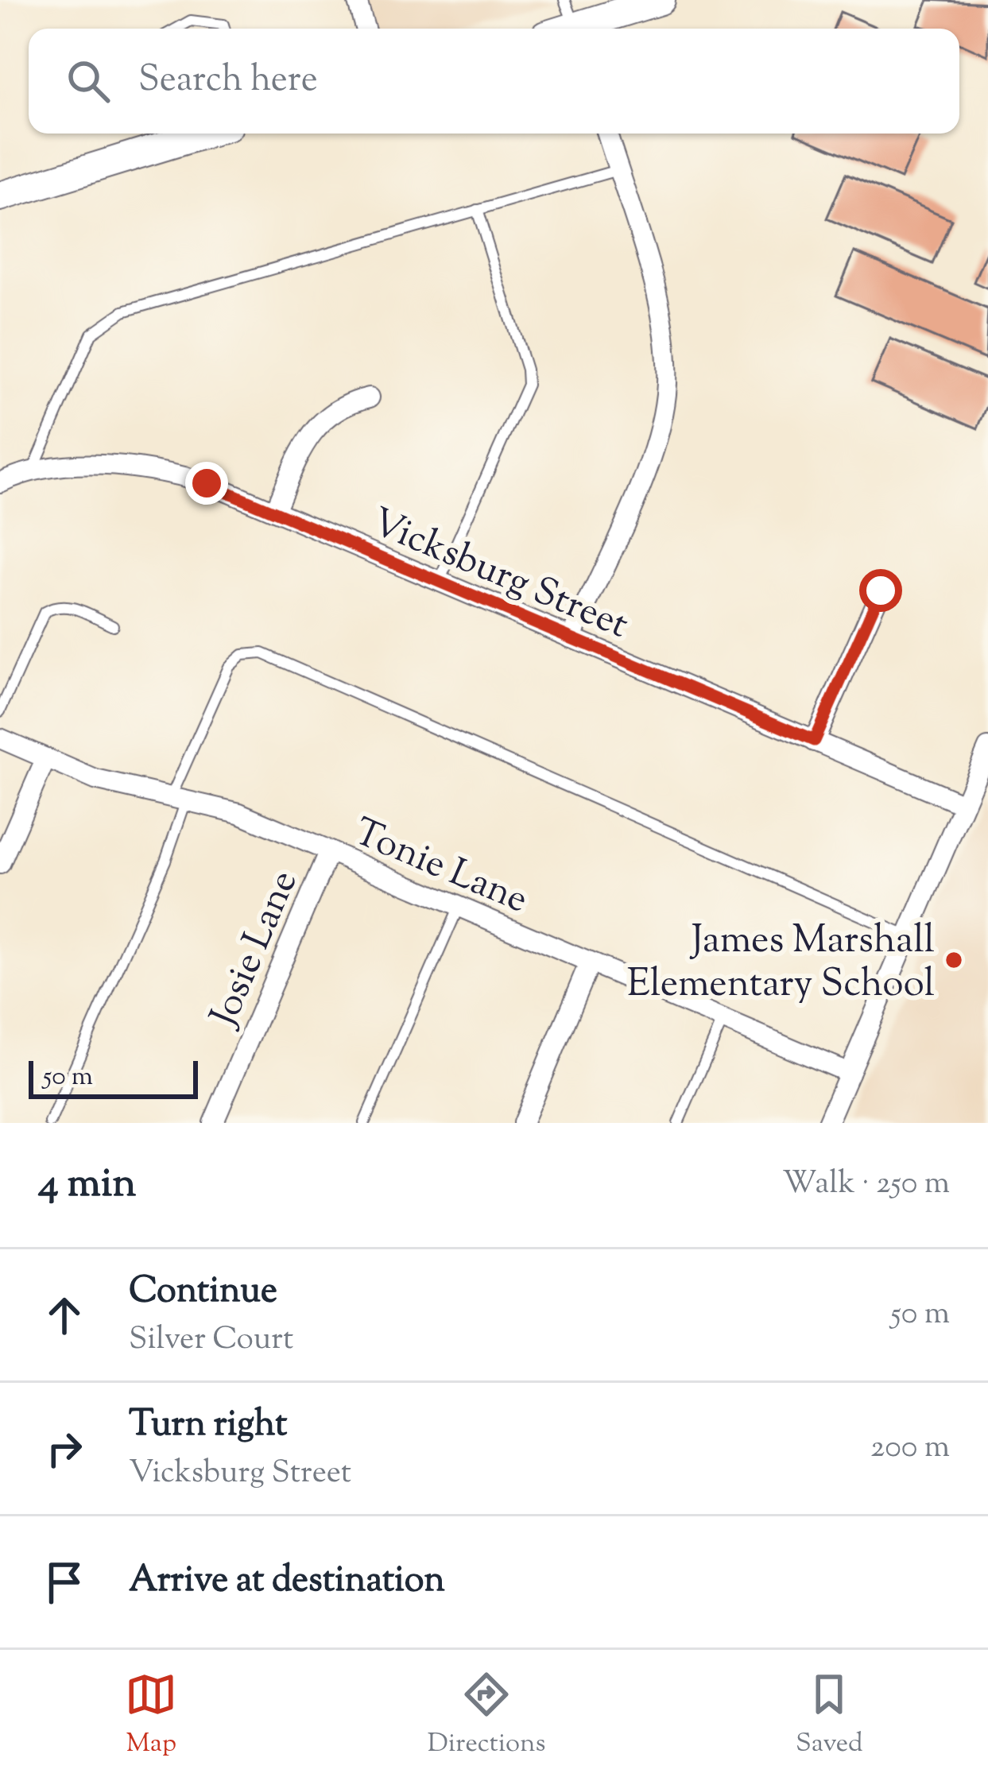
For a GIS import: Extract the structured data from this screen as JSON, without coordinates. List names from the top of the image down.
{
  "streets": {
    "street": ["Vicksburg Street", "Tonie Lane", "Josie Lane"]
  },
  "crossings": [
    ["Tonie Lane", "Josie Lane"]
  ],
  "places": ["James Marshall Elementary School"],
  "scale_bar": "50 m",
  "page": {
    "search": "Search here",
    "scale": "50 m",
    "heading": ["4 min", "Walk · 250 m"],
    "list": [
      ["Continue", "Silver Court", "50 m"],
      ["Turn right", "Vicksburg Street", "200 m"],
      "Arrive at destination"
    ],
    "nav": ["Map", "Directions", "Saved"]
  }
}
